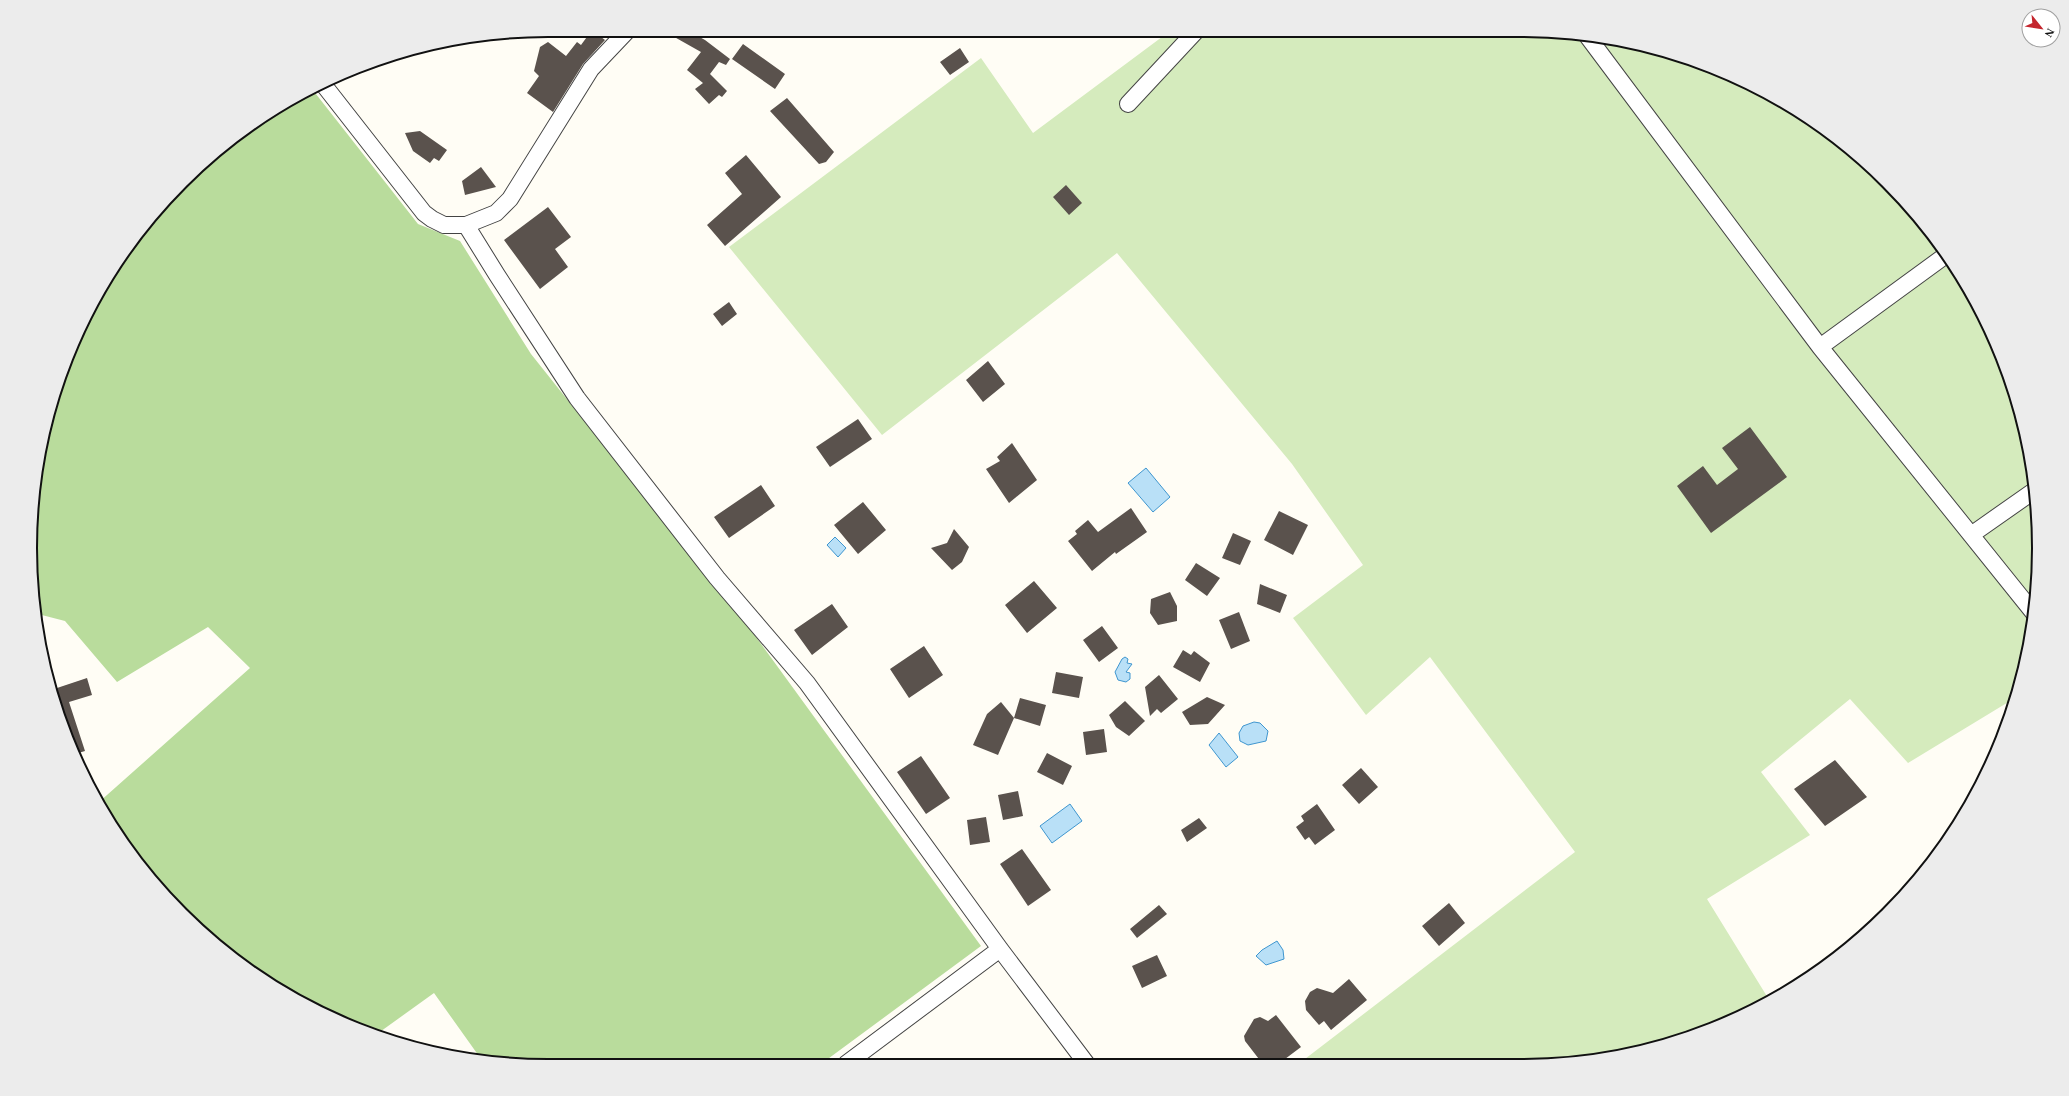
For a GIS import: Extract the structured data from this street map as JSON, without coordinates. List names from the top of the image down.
{
  "north": "bottom right"
}
